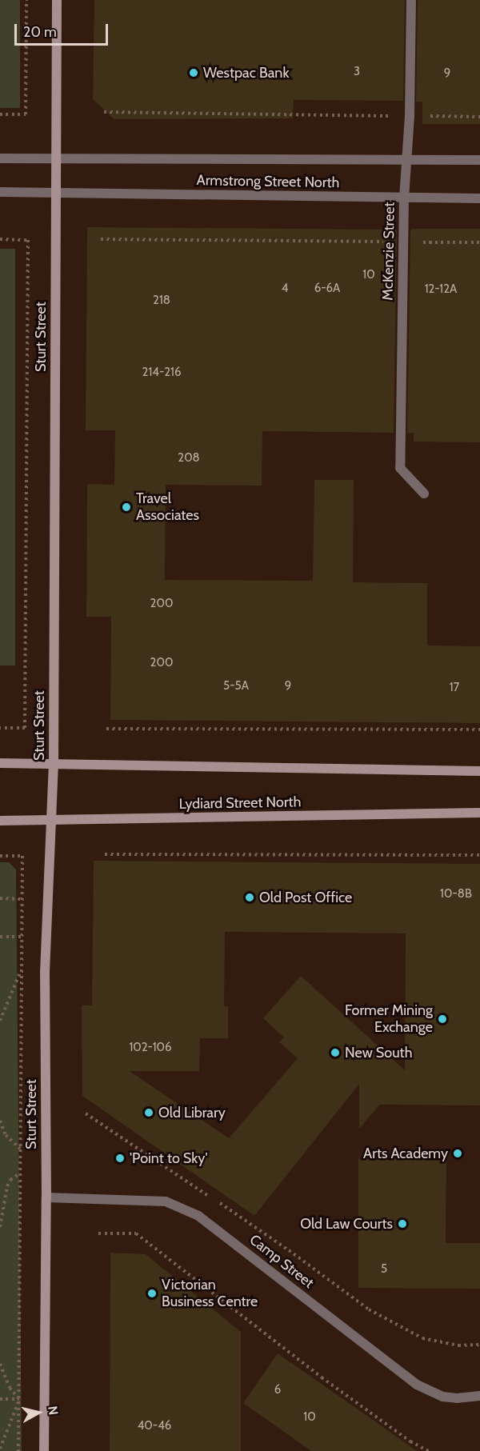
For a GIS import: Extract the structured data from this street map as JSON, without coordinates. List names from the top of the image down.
{
  "streets": {
    "street": [
      "Armstrong Street North",
      "McKenzie Street",
      "Sturt Street",
      "Lydiard Street North",
      "Camp Street"
    ]
  },
  "crossings": [
    ["Armstrong Street North", "McKenzie Street"],
    ["Armstrong Street North", "Sturt Street"],
    ["Sturt Street", "Lydiard Street North"],
    ["Sturt Street", "Camp Street"]
  ],
  "places": [
    "Westpac Bank",
    "Travel Associates",
    "Old Post Office",
    "Former Mining Exchange",
    "New South",
    "Old Library",
    "Arts Academy",
    "'Point to Sky'",
    "Old Law Courts",
    "Victorian Business Centre"
  ],
  "house_numbers": [
    "3",
    "9",
    "10",
    "4",
    "6-6A",
    "12-12A",
    "218",
    "214-216",
    "208",
    "200",
    "200",
    "5-5A",
    "9",
    "17",
    "10-8B",
    "102-106",
    "5",
    "6",
    "10",
    "40-46"
  ],
  "scale_bar": "20 m",
  "north": "right"
}
